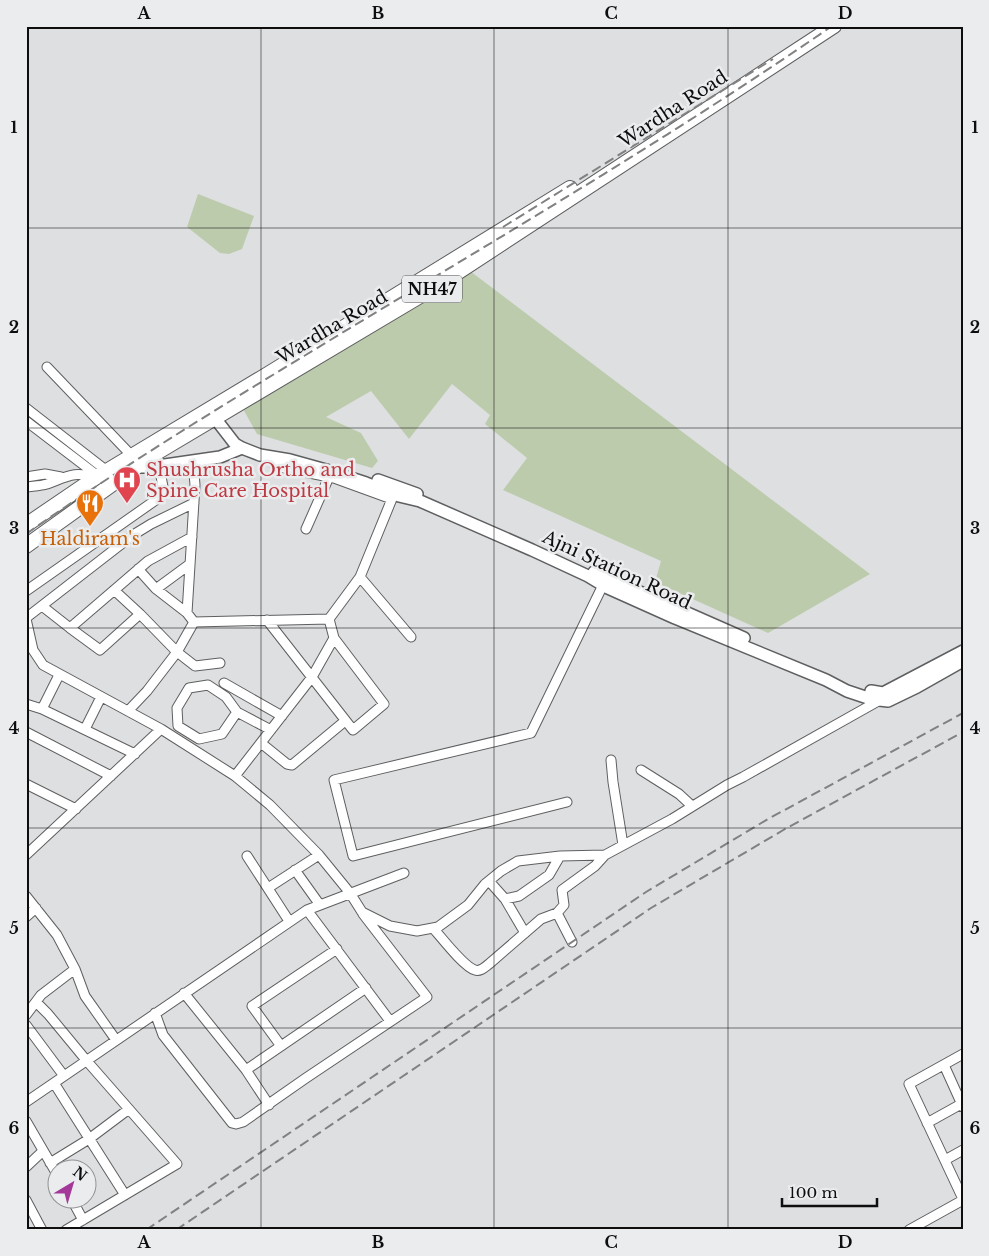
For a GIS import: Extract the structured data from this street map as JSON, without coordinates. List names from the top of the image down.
{
  "streets": {
    "highway": ["Wardha Road", "NH47"],
    "main road": ["Ajni Station Road"]
  },
  "places": {
    "hospital": ["Shushrusha Ortho and Spine Care Hospital"],
    "restaurant": ["Haldiram's"]
  },
  "scale_bar": "100 m",
  "north": "top right",
  "grid": {
    "columns": [
      "A",
      "B",
      "C",
      "D"
    ],
    "rows": [
      "1",
      "2",
      "3",
      "4",
      "5",
      "6"
    ]
  }
}
